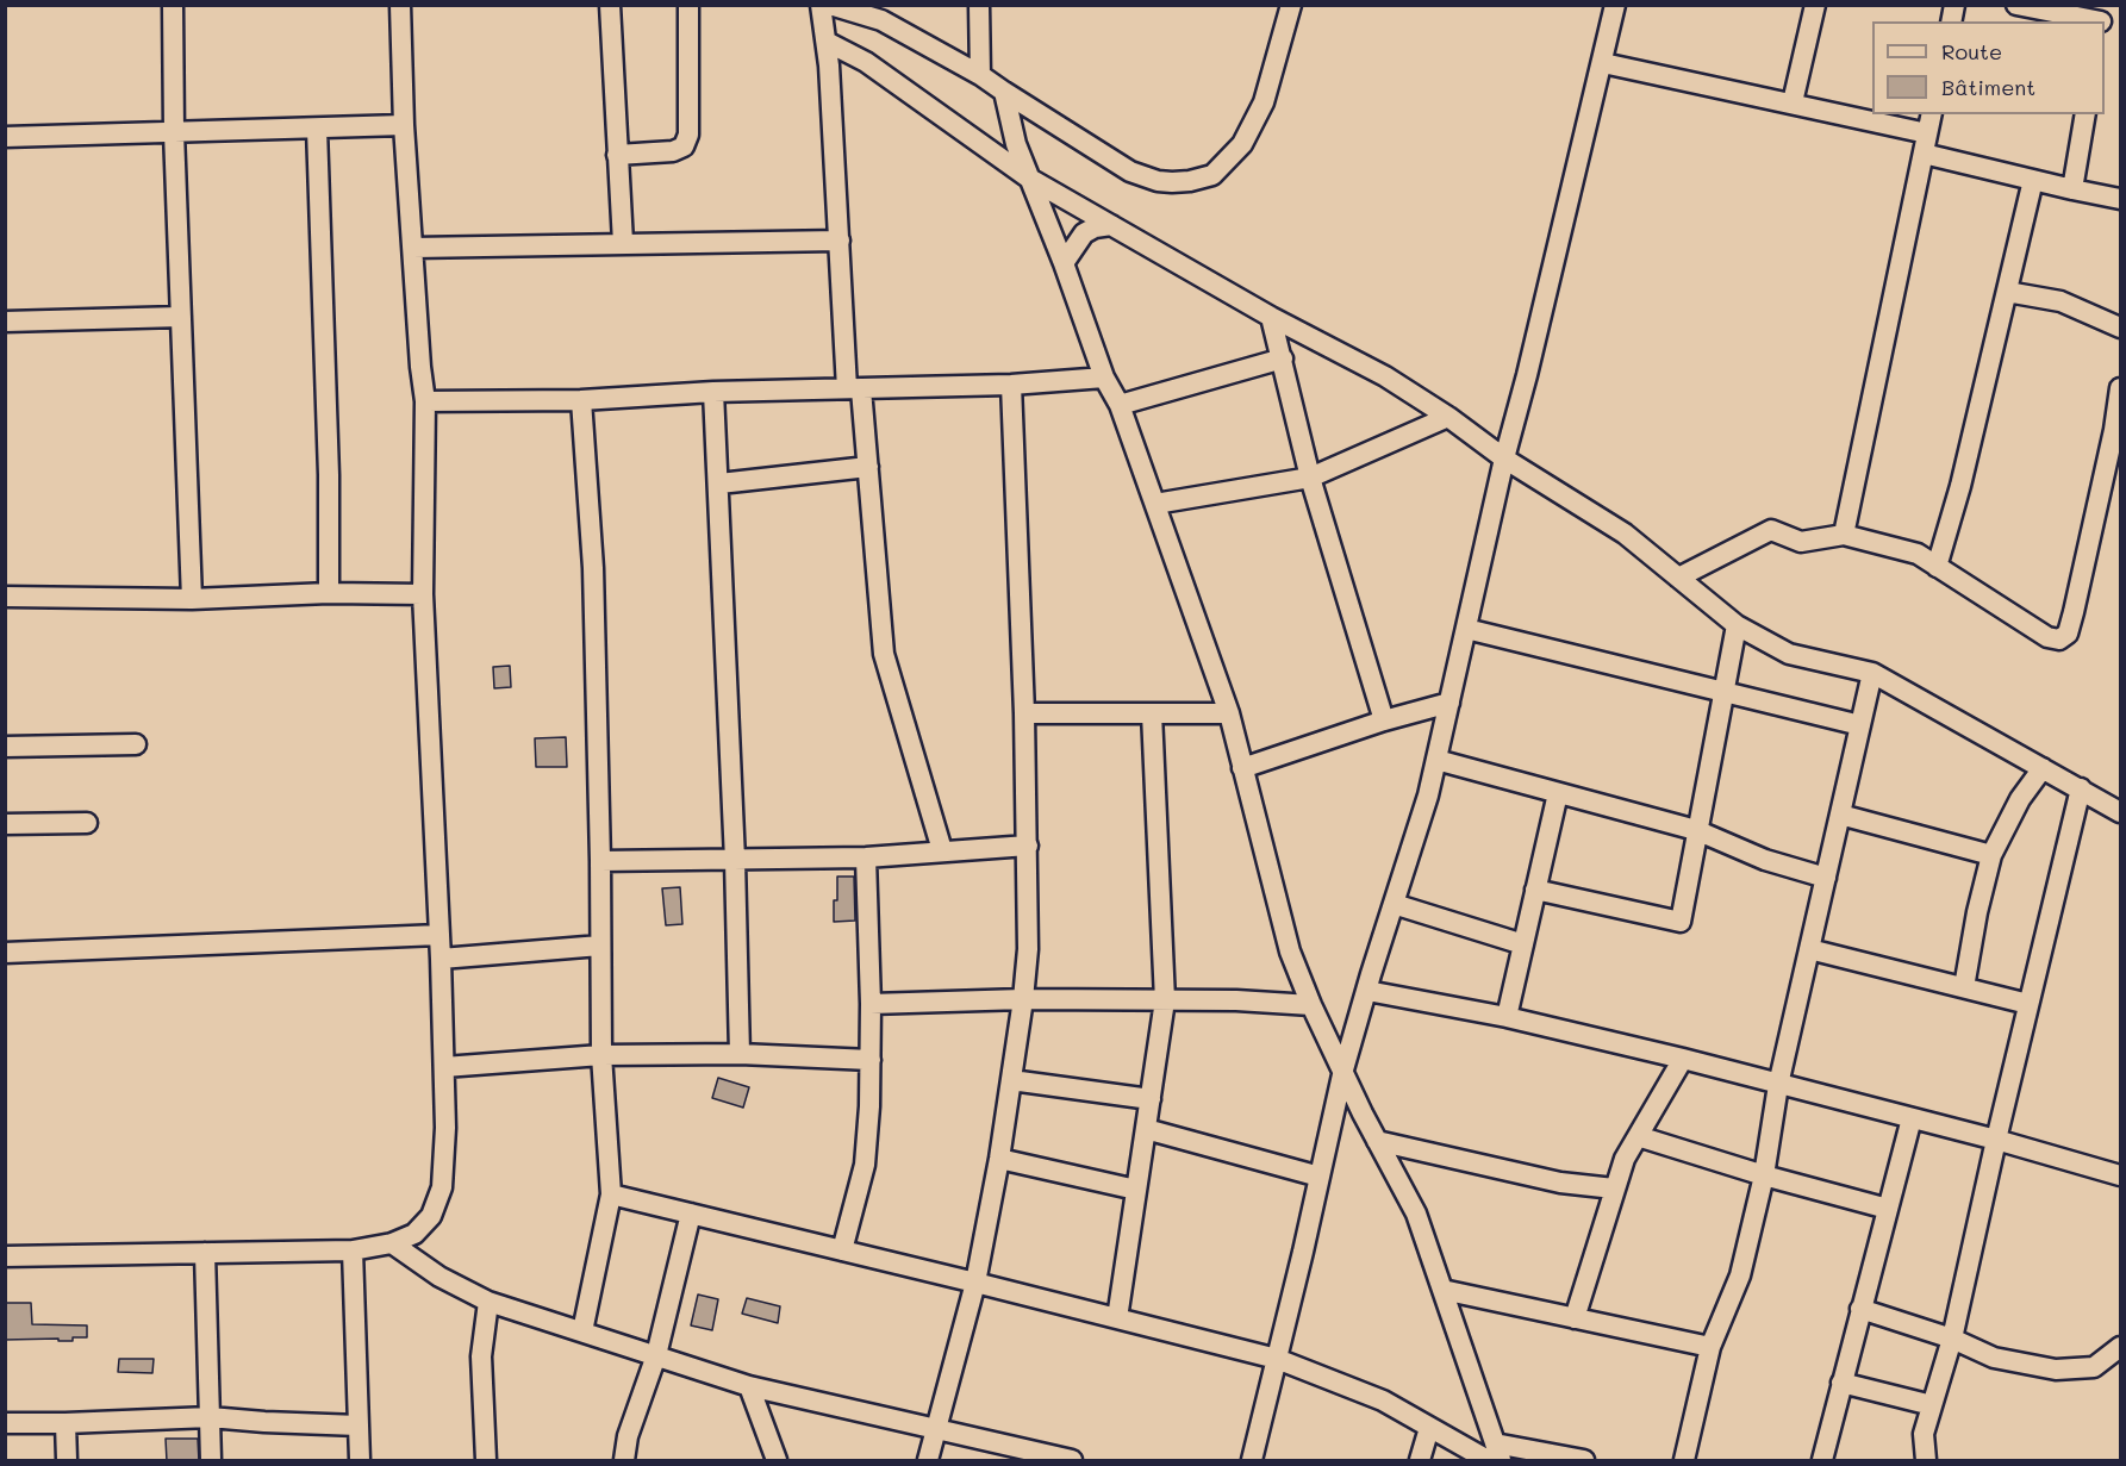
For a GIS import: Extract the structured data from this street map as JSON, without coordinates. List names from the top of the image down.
{
  "legend": ["Route", "Bâtiment"]
}
